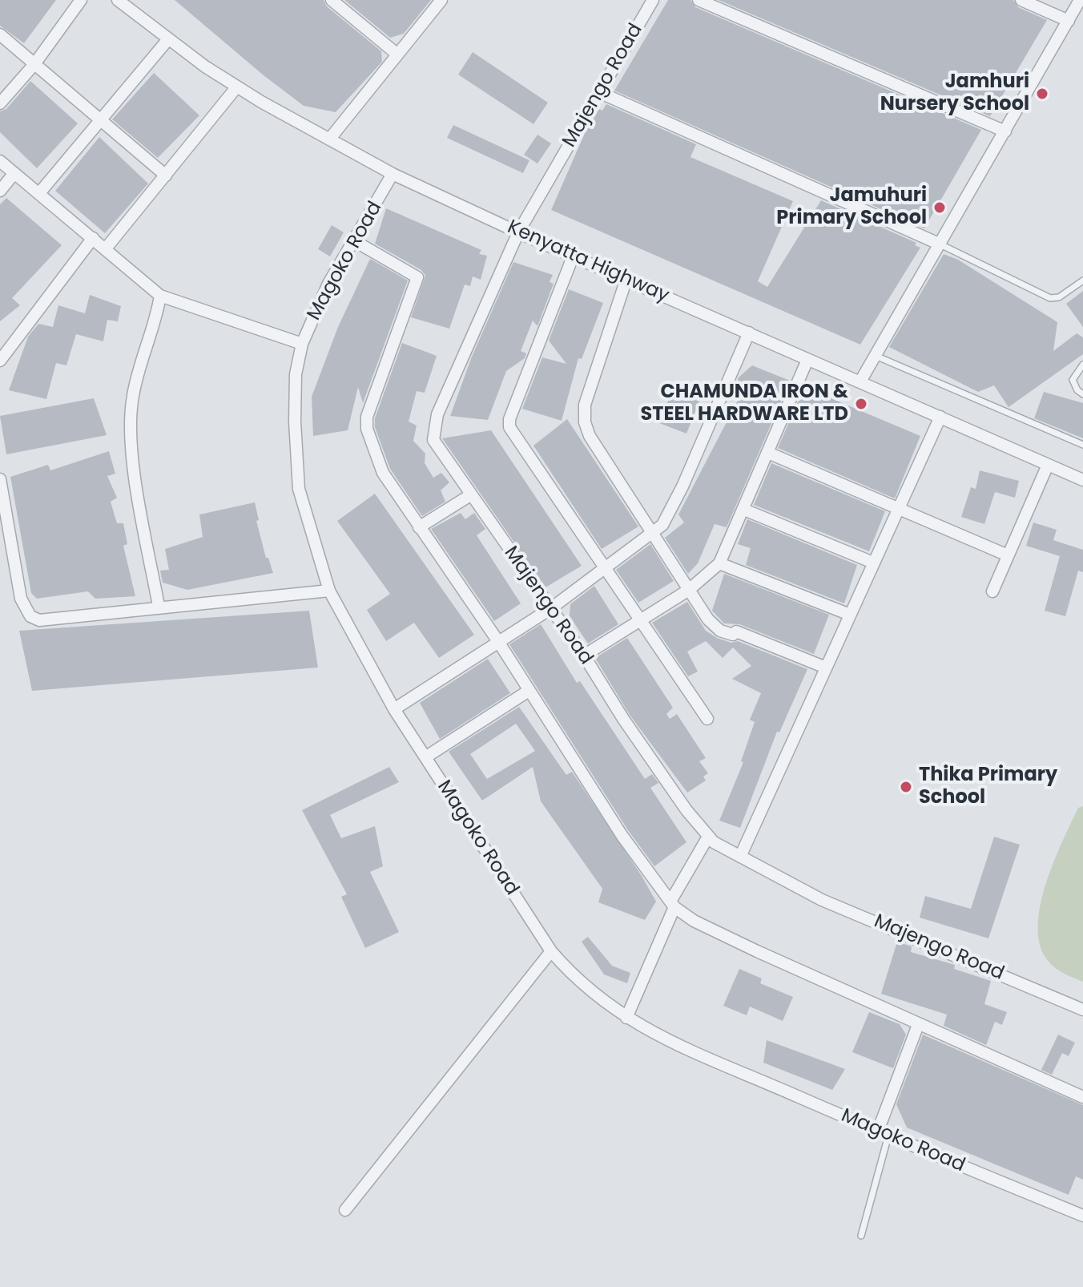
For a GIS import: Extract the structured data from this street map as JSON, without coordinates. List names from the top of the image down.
{
  "streets": {
    "street": ["Majengo Road", "Magoko Road", "Kenyatta Highway"]
  },
  "crossings": [
    ["Majengo Road", "Kenyatta Highway"],
    ["Magoko Road", "Kenyatta Highway"]
  ],
  "places": [
    "Jamhuri Nursery School",
    "Jamuhuri Primary School",
    "CHAMUNDA IRON & STEEL HARDWARE LTD",
    "Thika Primary School"
  ]
}
